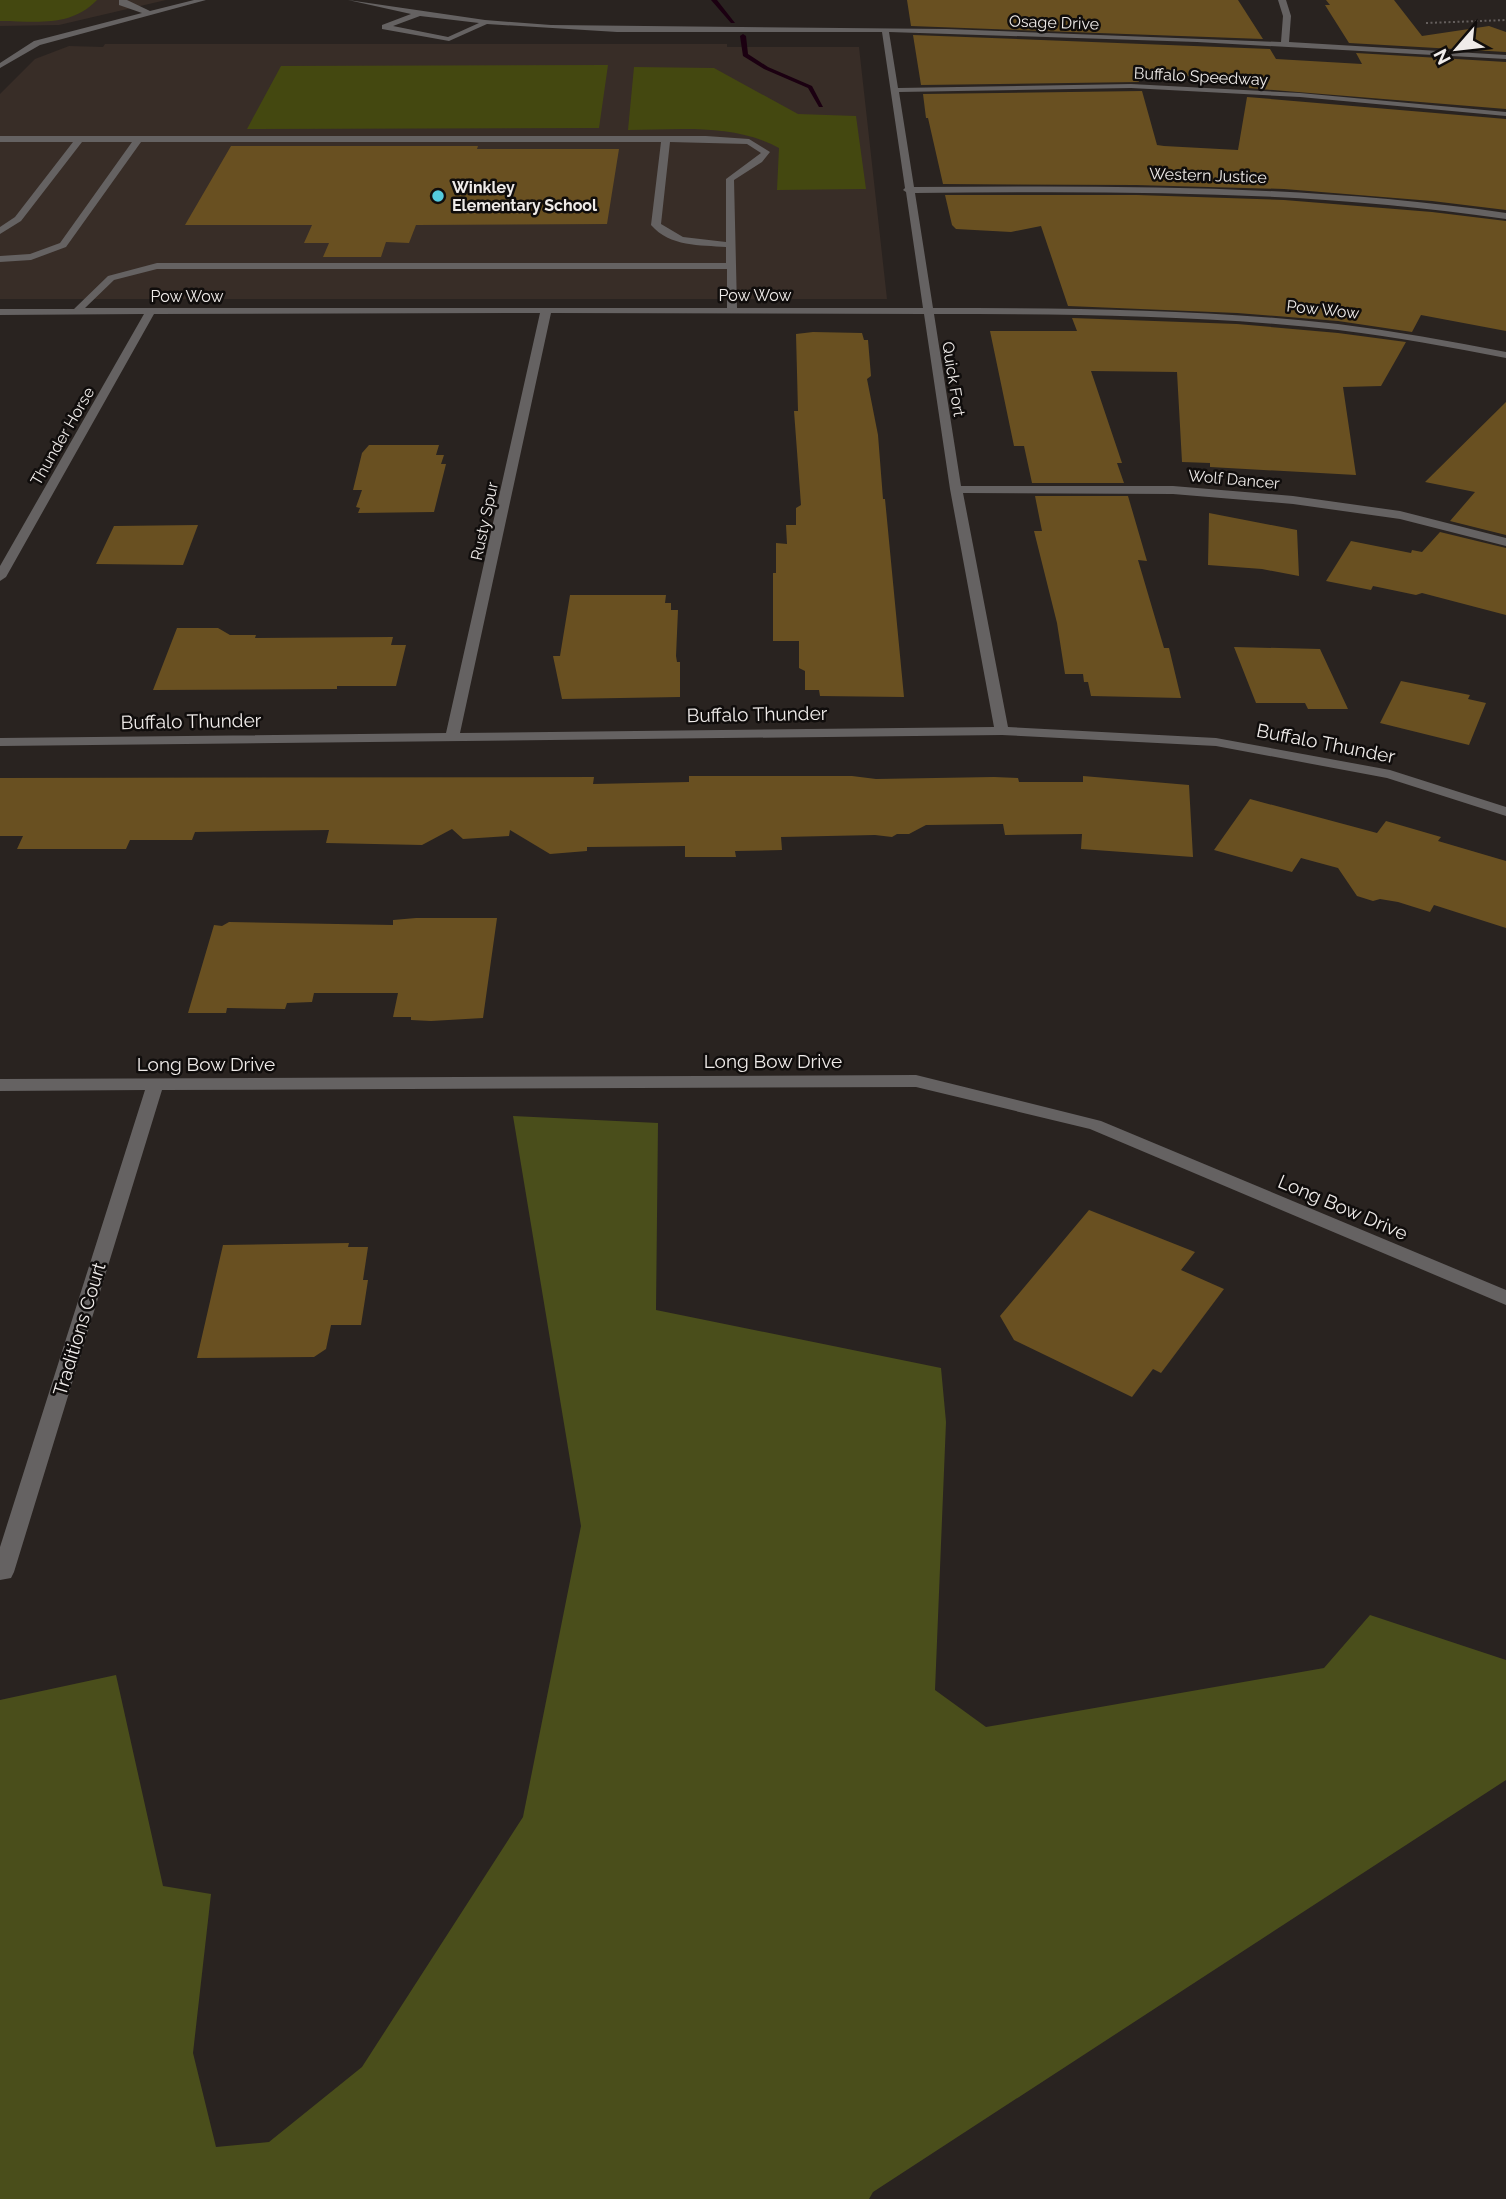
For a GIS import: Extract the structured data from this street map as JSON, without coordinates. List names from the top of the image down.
{
  "streets": {
    "street": [
      "Osage Drive",
      "Buffalo Speedway",
      "Western Justice",
      "Pow Wow",
      "Quick Fort",
      "Thunder Horse",
      "Wolf Dancer",
      "Rusty Spur",
      "Buffalo Thunder",
      "Long Bow Drive",
      "Traditions Court"
    ]
  },
  "crossings": [
    ["Osage Drive", "Quick Fort"],
    ["Buffalo Speedway", "Quick Fort"],
    ["Western Justice", "Quick Fort"],
    ["Pow Wow", "Quick Fort"],
    ["Pow Wow", "Thunder Horse"],
    ["Pow Wow", "Rusty Spur"],
    ["Quick Fort", "Wolf Dancer"],
    ["Quick Fort", "Buffalo Thunder"],
    ["Rusty Spur", "Buffalo Thunder"],
    ["Long Bow Drive", "Traditions Court"]
  ],
  "places": ["Winkley Elementary School"],
  "north": "bottom left"
}
